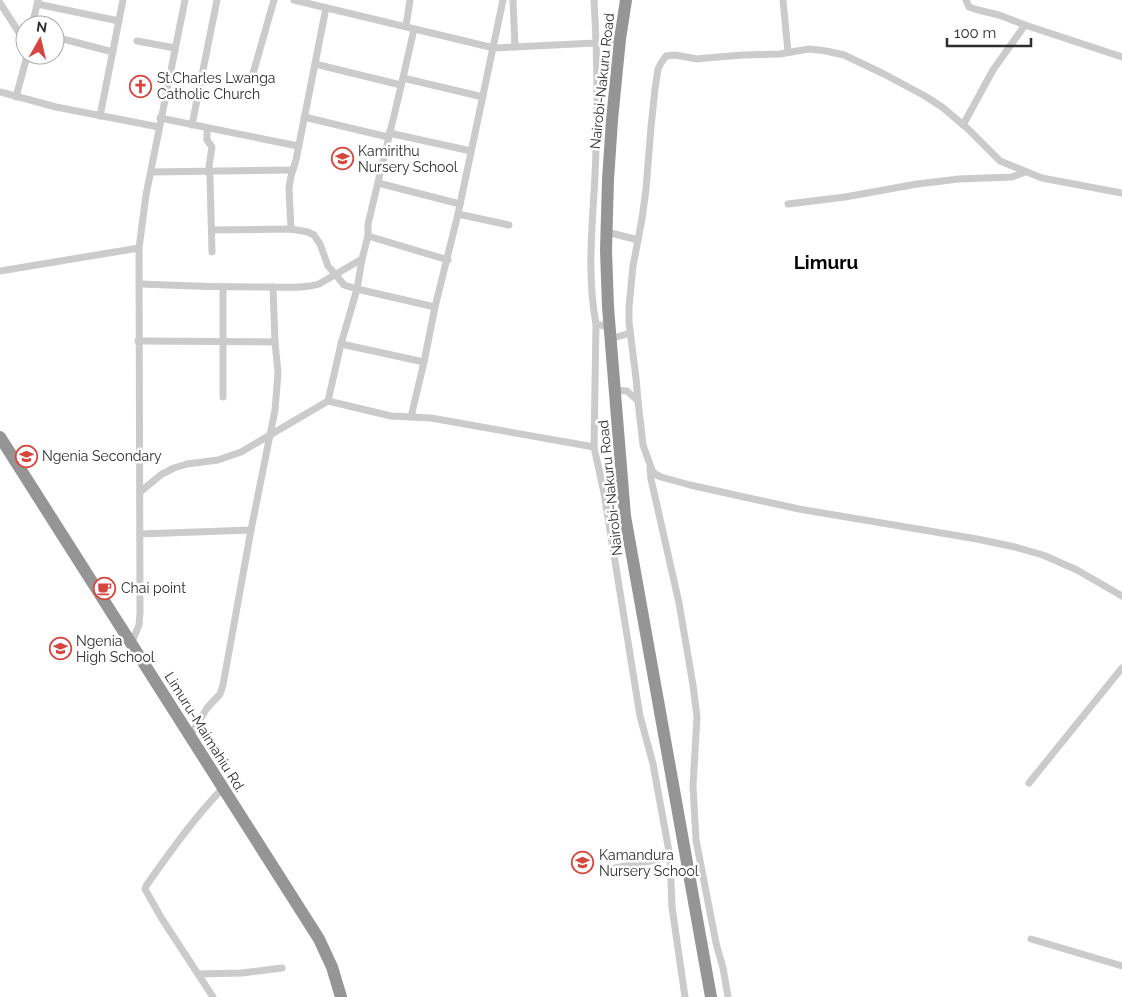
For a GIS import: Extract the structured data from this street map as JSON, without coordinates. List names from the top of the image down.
{
  "streets": {
    "highway": ["Nairobi-Nakuru Road", "Limuru-Maimahiu Rd."]
  },
  "districts": ["Limuru"],
  "places": {
    "church": ["St.Charles Lwanga Catholic Church"],
    "school or university": [
      "Kamirithu Nursery School",
      "Ngenia Secondary",
      "Ngenia High School",
      "Kamandura Nursery School"
    ],
    "cafe": ["Chai point"]
  },
  "scale_bar": "100 m",
  "north": "top"
}
